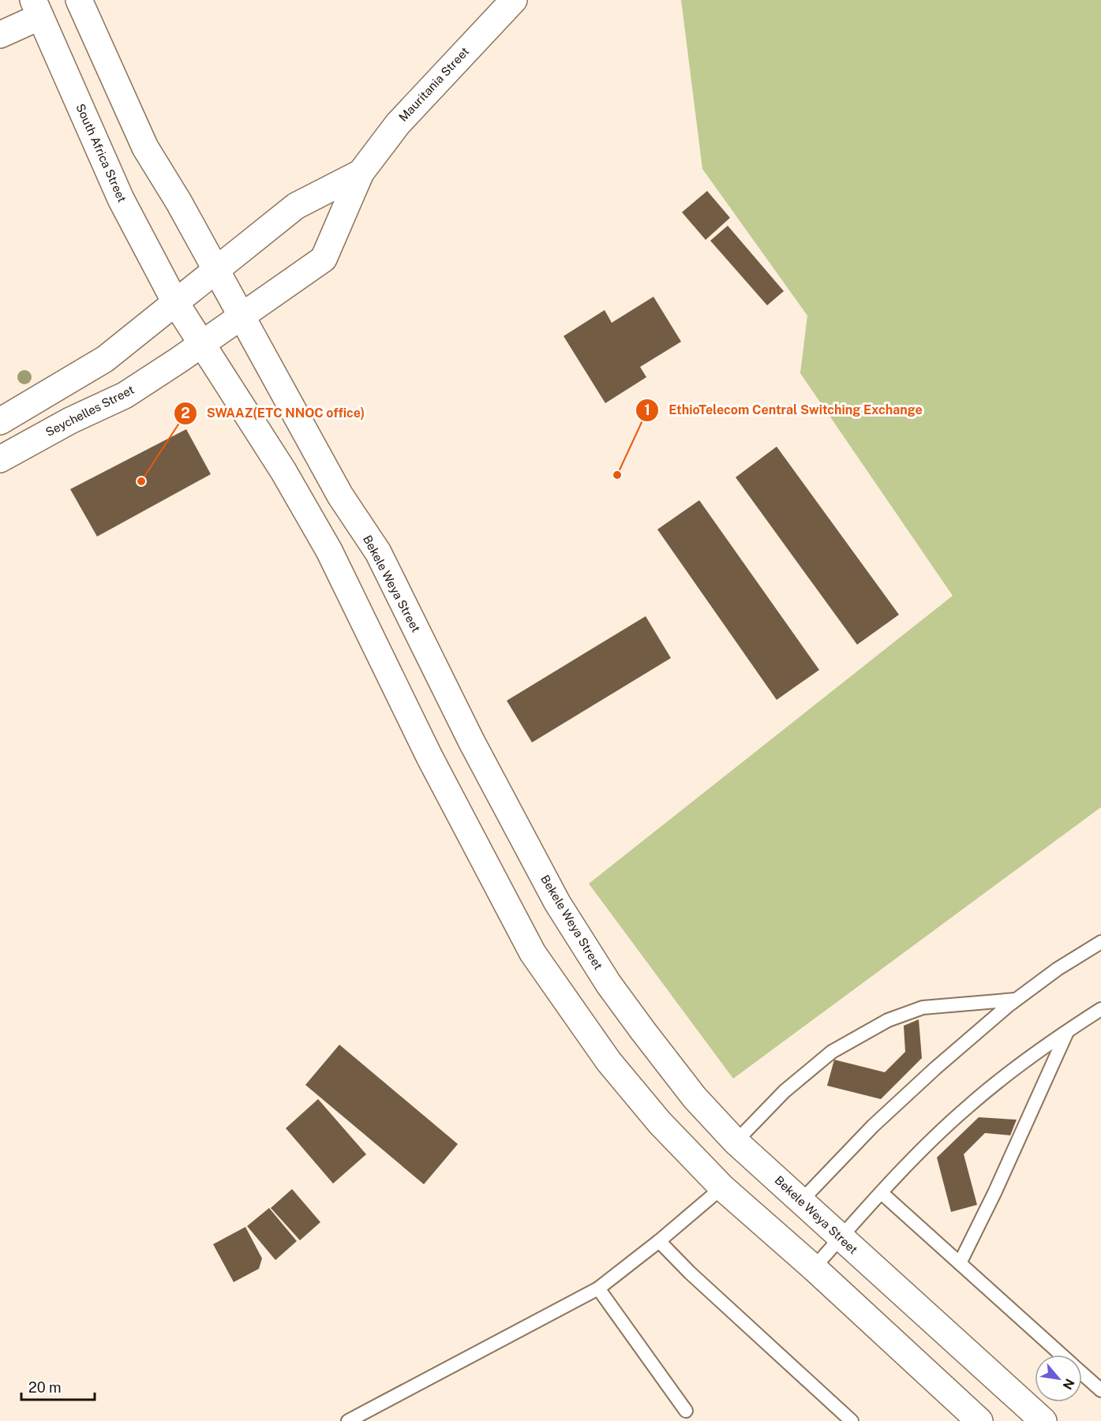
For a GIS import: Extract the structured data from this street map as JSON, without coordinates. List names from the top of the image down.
{
  "streets": {
    "main road": [
      "Mauritania Street",
      "South Africa Street",
      "Seychelles Street",
      "Bekele Weya Street"
    ]
  },
  "crossings": [
    ["Mauritania Street", "South Africa Street"],
    ["Mauritania Street", "Seychelles Street"],
    ["Mauritania Street", "Bekele Weya Street"],
    ["South Africa Street", "Seychelles Street"],
    ["Seychelles Street", "Bekele Weya Street"]
  ],
  "places": ["EthioTelecom Central Switching Exchange", "SWAAZ(ETC NNOC office)"],
  "scale_bar": "20 m",
  "north": "bottom right"
}
